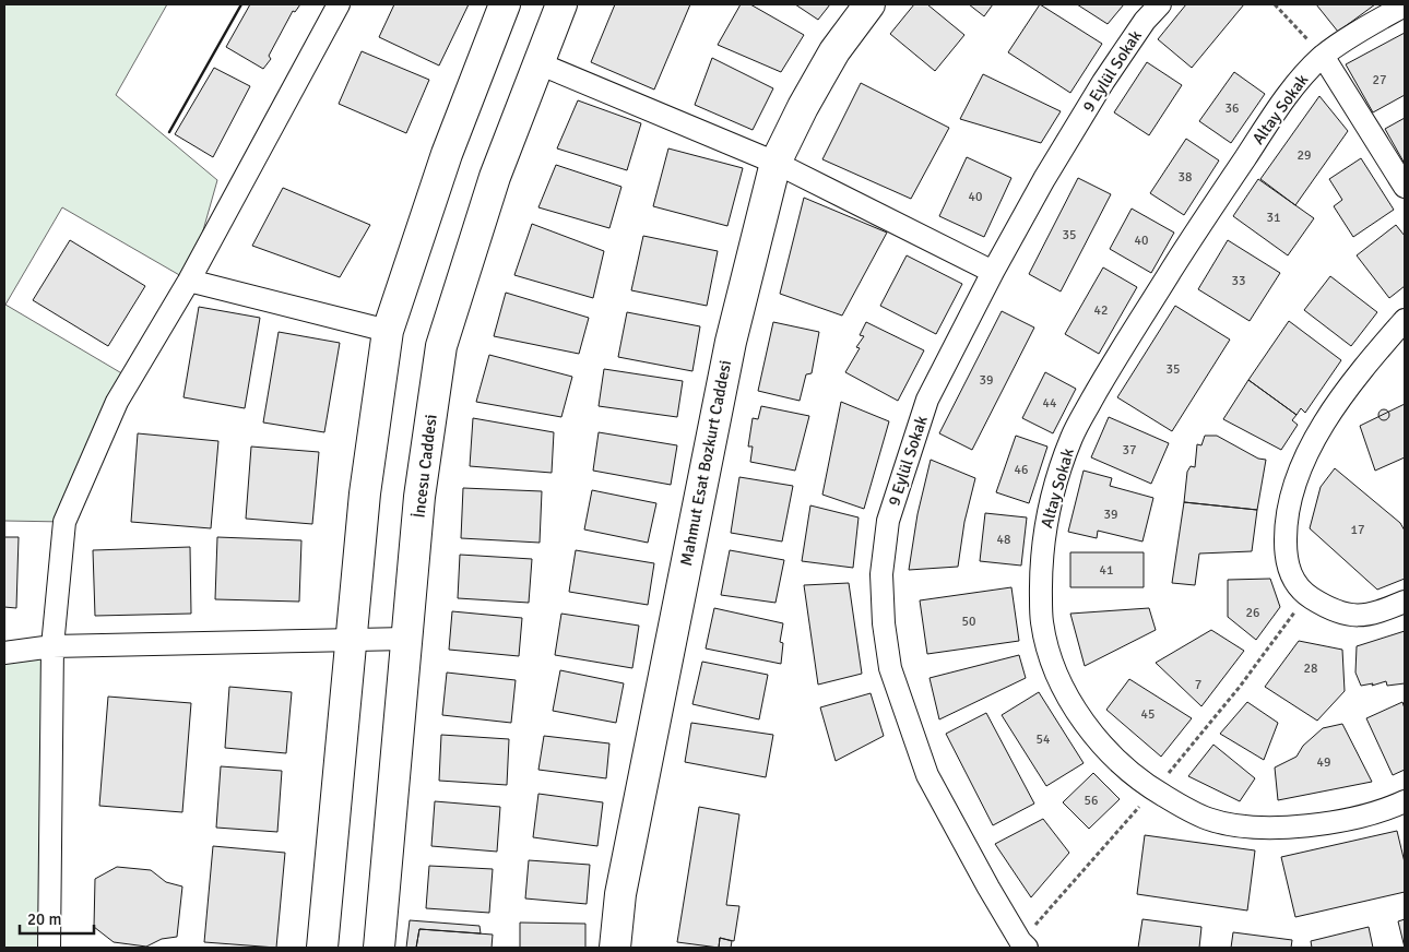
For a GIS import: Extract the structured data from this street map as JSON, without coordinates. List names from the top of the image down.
{
  "streets": {
    "main road": ["Mahmut Esat Bozkurt Caddesi", "İncesu Caddesi"],
    "street": ["9 Eylül Sokak", "Altay Sokak"]
  },
  "house_numbers": [
    "27",
    "36",
    "29",
    "38",
    "40",
    "31",
    "35",
    "40",
    "33",
    "42",
    "35",
    "39",
    "44",
    "37",
    "46",
    "39",
    "17",
    "48",
    "41",
    "26",
    "50",
    "28",
    "7",
    "45",
    "54",
    "49",
    "56"
  ],
  "scale_bar": "20 m"
}
